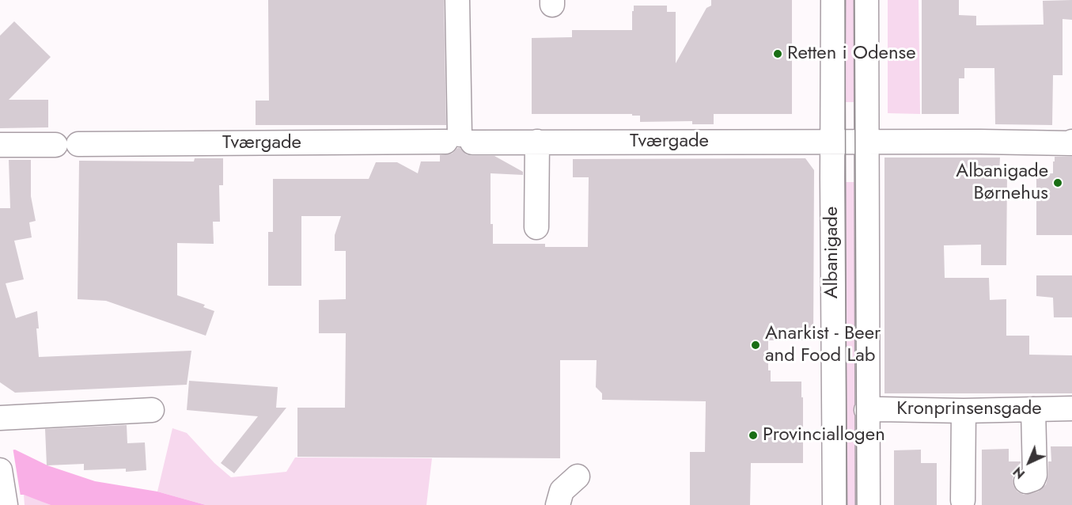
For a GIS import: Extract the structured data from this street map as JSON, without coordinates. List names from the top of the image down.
{
  "streets": {
    "street": ["Tværgade", "Albanigade", "Kronprinsensgade"]
  },
  "crossings": [
    ["Tværgade", "Albanigade"],
    ["Albanigade", "Kronprinsensgade"]
  ],
  "places": [
    "Retten i Odense",
    "Albanigade Børnehus",
    "Anarkist - Beer and Food Lab",
    "Provinciallogen"
  ],
  "north": "bottom left"
}
